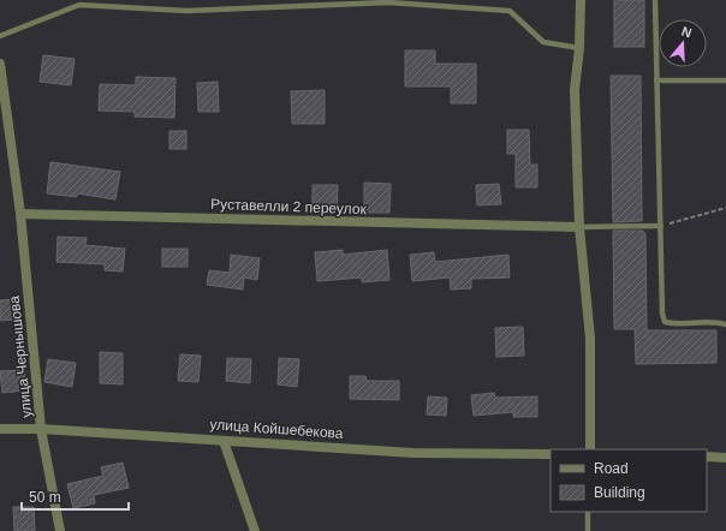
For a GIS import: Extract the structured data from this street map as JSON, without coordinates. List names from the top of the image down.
{
  "streets": {
    "street": ["Руставелли 2 переулок", "улица Чернышова", "улица Койшебекова"]
  },
  "crossings": [
    ["Руставелли 2 переулок", "улица Чернышова"],
    ["улица Чернышова", "улица Койшебекова"]
  ],
  "legend": ["Road", "Building"],
  "scale_bar": "50 m",
  "north": "top"
}
